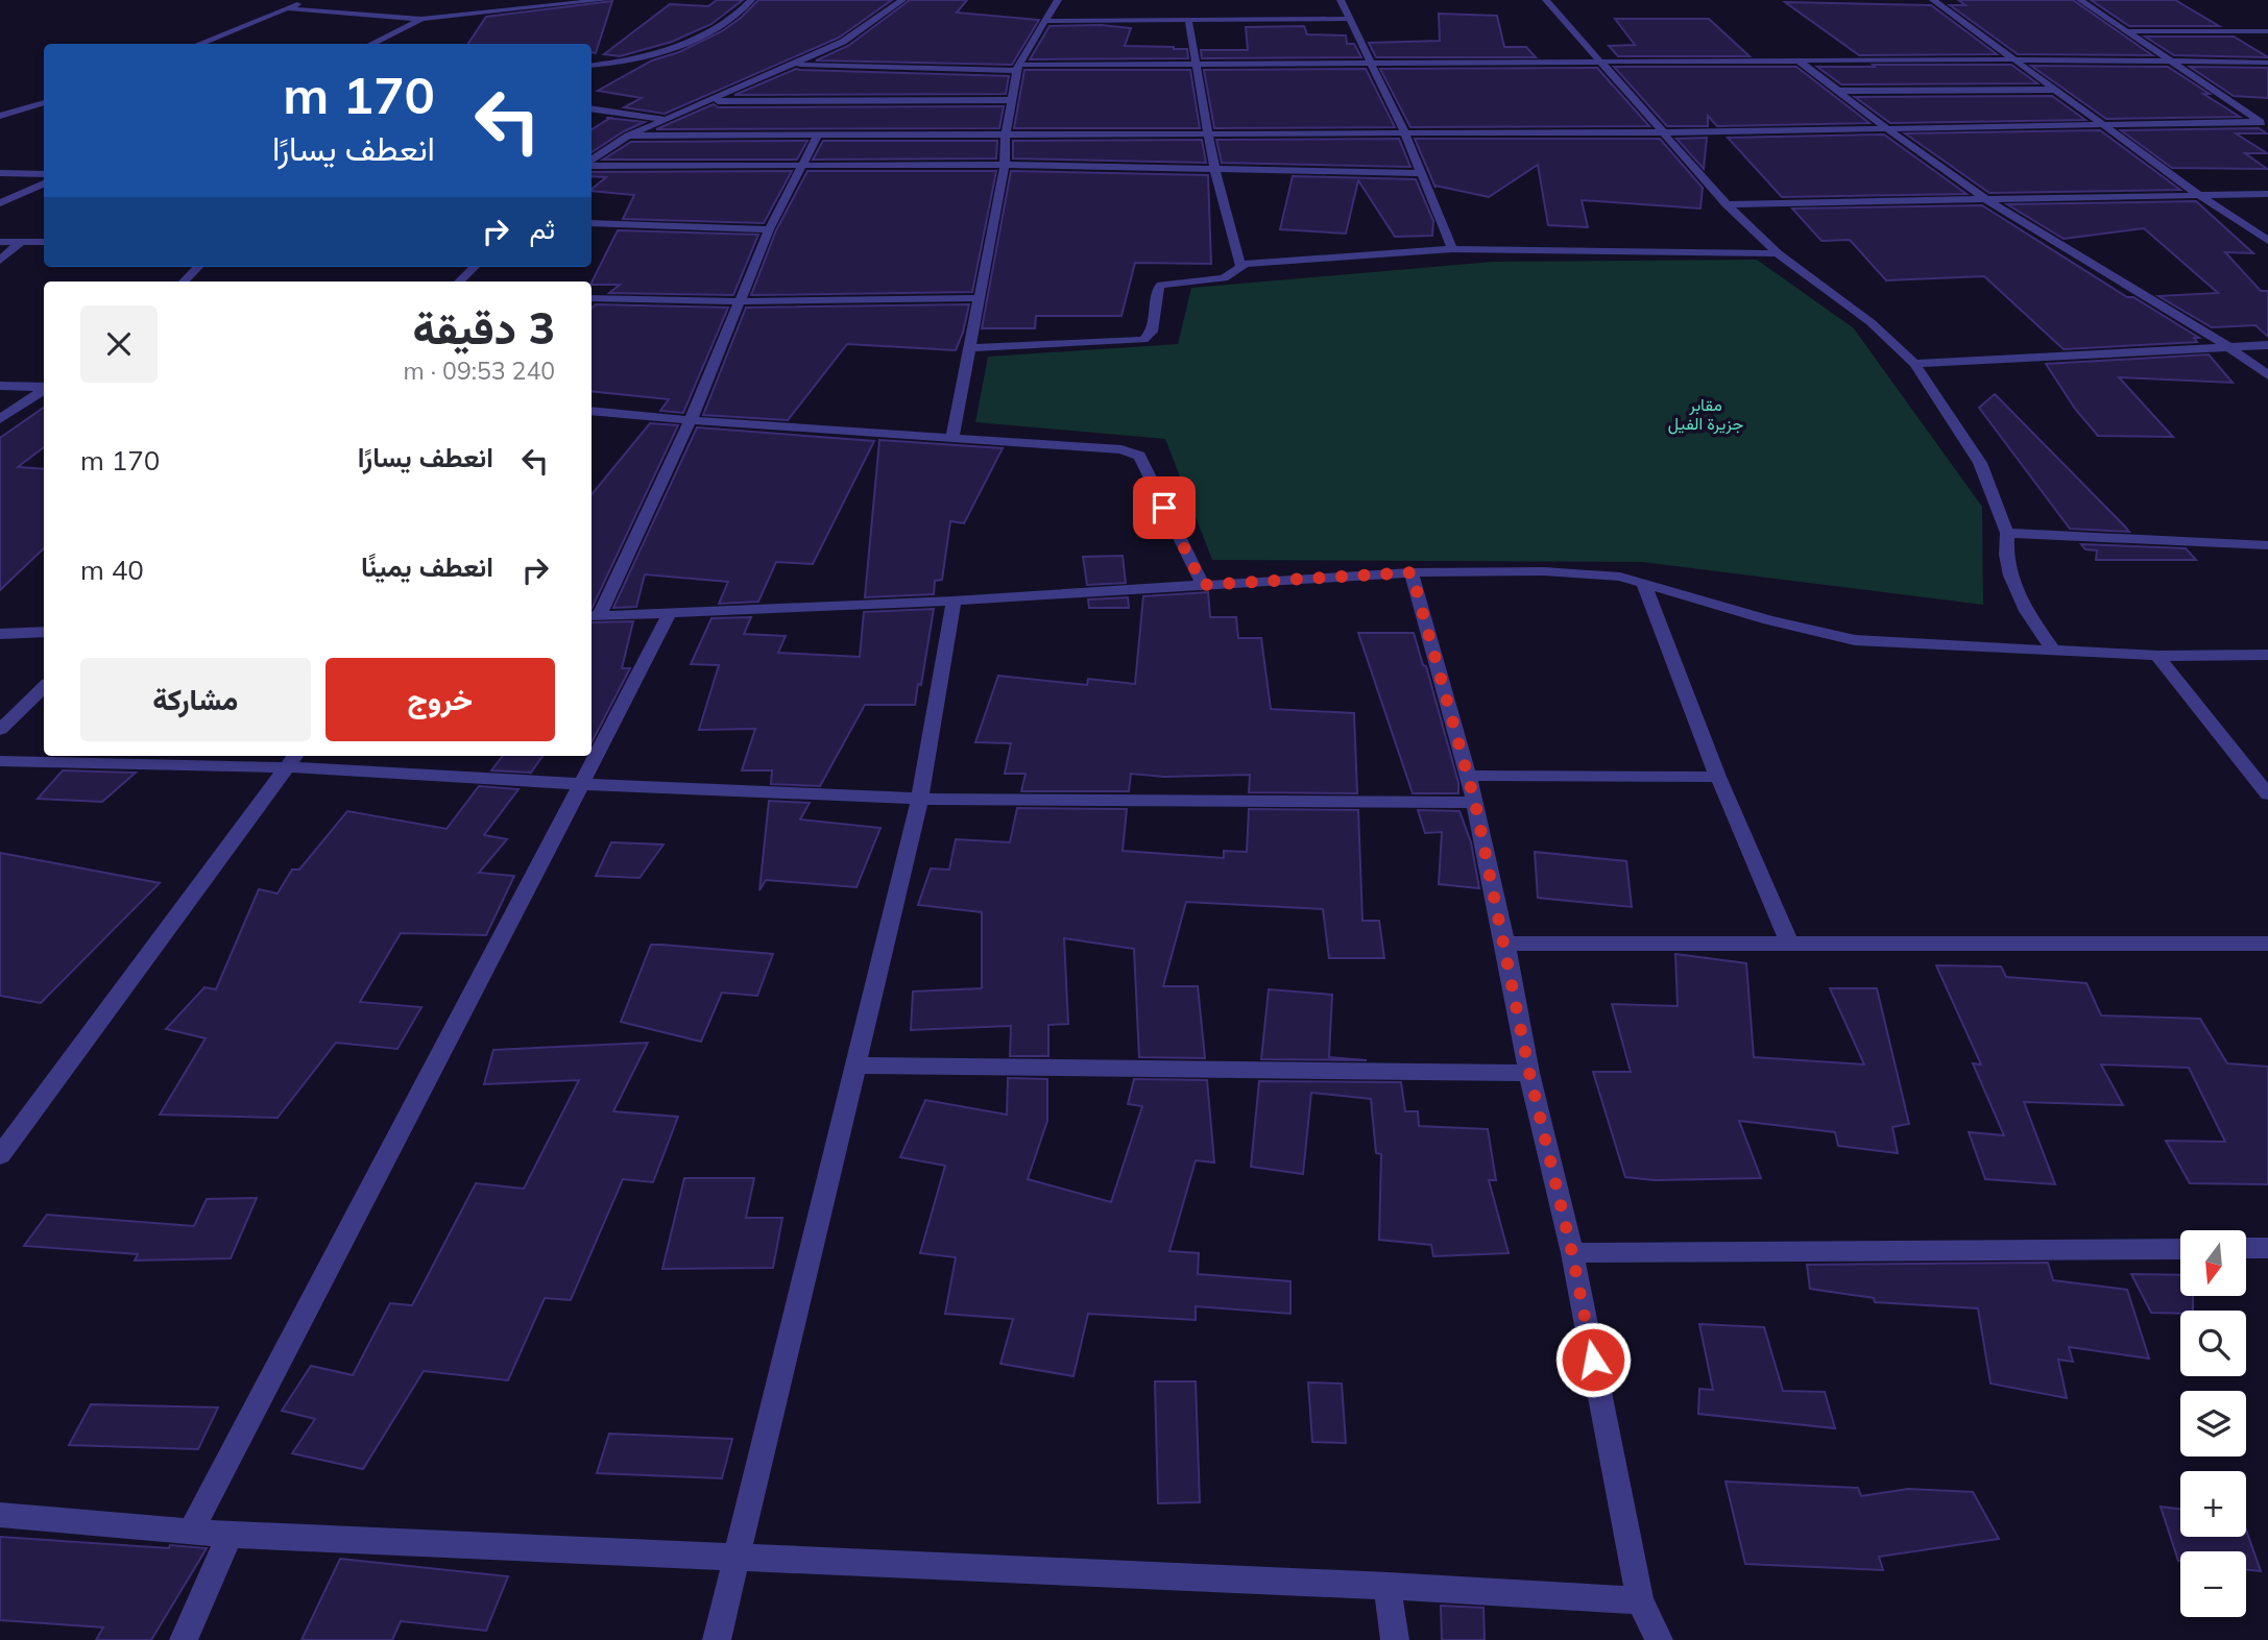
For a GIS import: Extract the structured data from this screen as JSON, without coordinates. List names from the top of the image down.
{
  "parks": ["مقابر جزيرة الفيل"],
  "north": "bottom",
  "page": {
    "turn": ["170 m", "انعطف يسارًا"],
    "then": "ثم",
    "heading": ["3 دقيقة", "240 m · 09:53"],
    "list": [
      {
        "name": "انعطف يسارًا",
        "value": "170 m"
      },
      {
        "name": "انعطف يمينًا",
        "value": "40 m"
      }
    ],
    "buttons": ["خروج", "مشاركة"],
    "map_buttons": ["+", "−"]
  }
}
